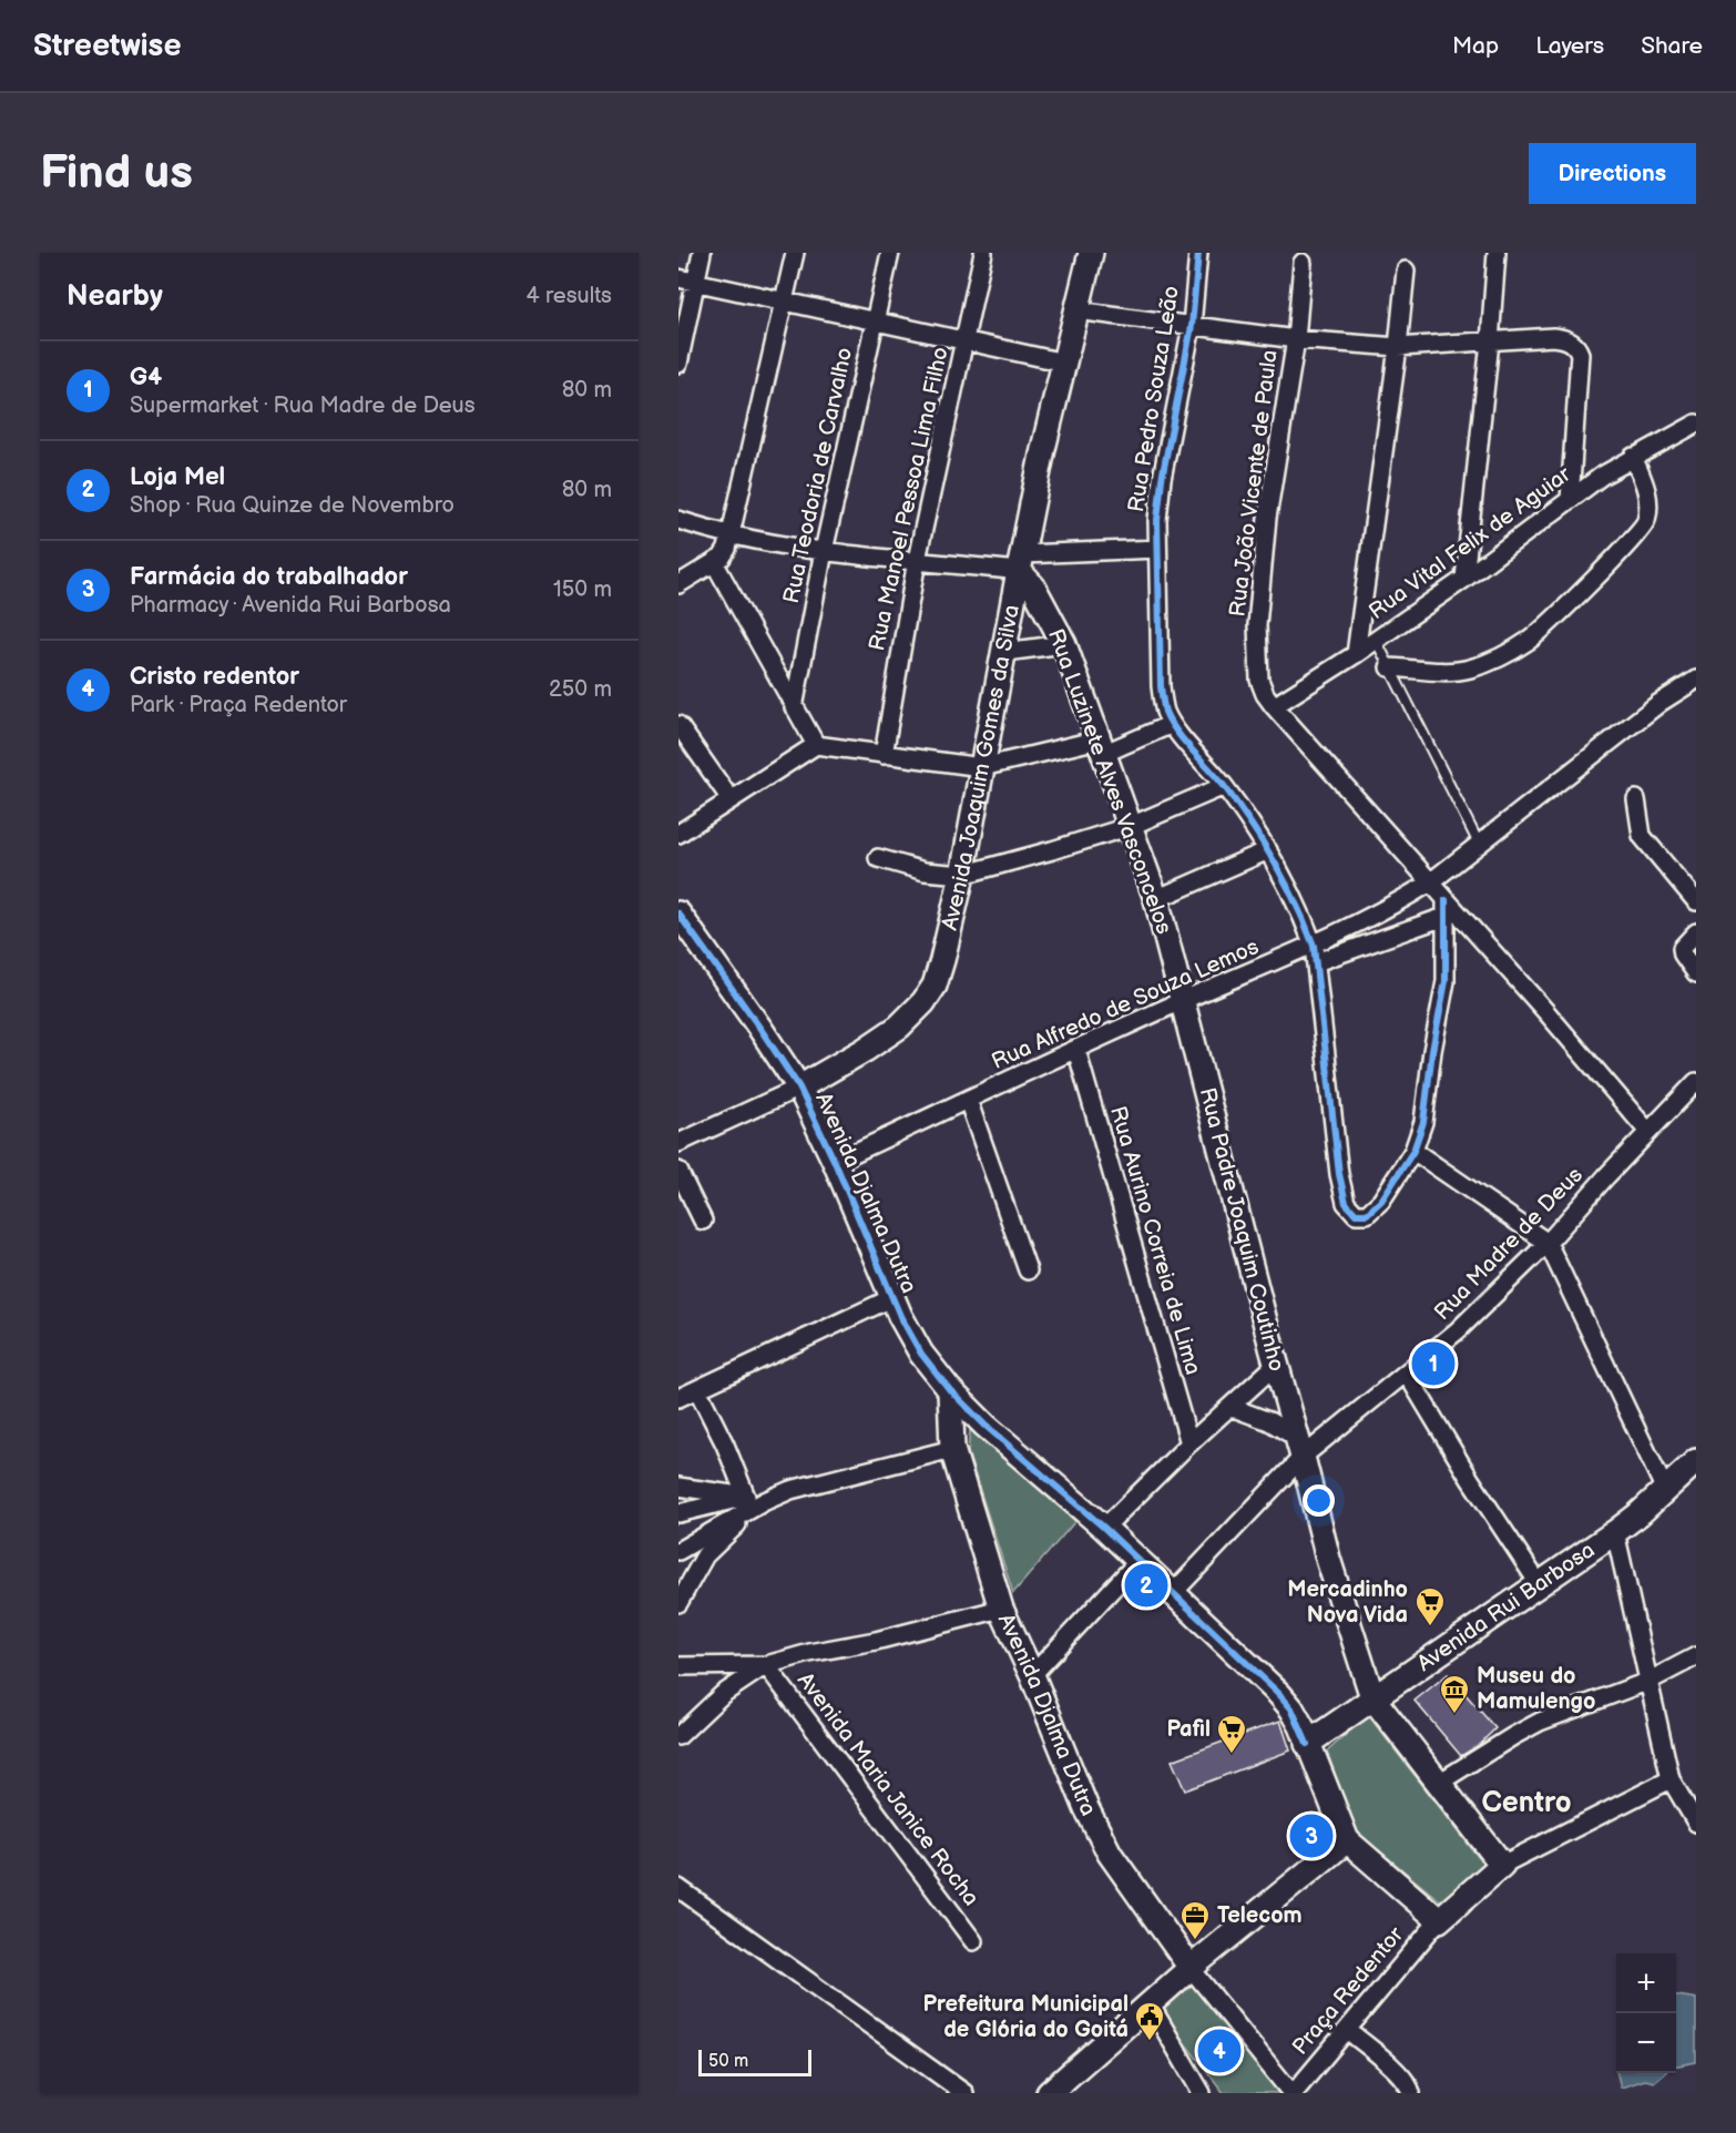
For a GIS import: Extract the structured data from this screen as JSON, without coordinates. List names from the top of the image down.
{
  "streets": {
    "street": [
      "Rua Pedro Souza Leão",
      "Rua Teodoria de Carvalho",
      "Rua João Vicente de Paula",
      "Rua Manoel Pessoa Lima Filho",
      "Rua Vital Felix de Aguiar",
      "Avenida Joaquim Gomes da Silva",
      "Rua Luzinete Alves Vasconcelos",
      "Rua Alfredo de Souza Lemos",
      "Avenida Djalma Dutra",
      "Rua Padre Joaquim Coutinho",
      "Rua Aurino Correia de Lima",
      "Rua Madre de Deus",
      "Avenida Rui Barbosa",
      "Avenida Maria Janice Rocha",
      "Praça Redentor"
    ]
  },
  "crossings": [
    ["Rua Pedro Souza Leão", "Rua Alfredo de Souza Lemos"],
    ["Rua João Vicente de Paula", "Rua Vital Felix de Aguiar"],
    ["Avenida Joaquim Gomes da Silva", "Rua Luzinete Alves Vasconcelos"],
    ["Avenida Joaquim Gomes da Silva", "Avenida Djalma Dutra"],
    ["Rua Luzinete Alves Vasconcelos", "Rua Alfredo de Souza Lemos"],
    ["Rua Luzinete Alves Vasconcelos", "Rua Padre Joaquim Coutinho"],
    ["Rua Alfredo de Souza Lemos", "Avenida Djalma Dutra"],
    ["Rua Alfredo de Souza Lemos", "Rua Padre Joaquim Coutinho"],
    ["Rua Alfredo de Souza Lemos", "Rua Aurino Correia de Lima"],
    ["Avenida Djalma Dutra", "Praça Redentor"],
    ["Rua Padre Joaquim Coutinho", "Rua Madre de Deus"],
    ["Rua Padre Joaquim Coutinho", "Avenida Rui Barbosa"]
  ],
  "districts": ["Centro"],
  "places": {
    "supermarket": ["Mercadinho Nova Vida", "Pafil"],
    "museum": ["Museu do Mamulengo"],
    "office": ["Telecom"],
    "public building": ["Prefeitura Municipal de Glória do Goitá"]
  },
  "scale_bar": "50 m",
  "page": {
    "header": "Streetwise",
    "nav": ["Map", "Layers", "Share"],
    "buttons": "Directions",
    "title": "Find us",
    "heading": ["Nearby", "4 results"],
    "list": [
      {
        "mark": "1",
        "name": "G4",
        "note": "Supermarket · Rua Madre de Deus",
        "value": "80 m"
      },
      {
        "mark": "2",
        "name": "Loja Mel",
        "note": "Shop · Rua Quinze de Novembro",
        "value": "80 m"
      },
      {
        "mark": "3",
        "name": "Farmácia do trabalhador",
        "note": "Pharmacy · Avenida Rui Barbosa",
        "value": "150 m"
      },
      {
        "mark": "4",
        "name": "Cristo redentor",
        "note": "Park · Praça Redentor",
        "value": "250 m"
      }
    ],
    "pins": [
      "1",
      "2",
      "3",
      "4"
    ],
    "map_buttons": ["+", "−"],
    "scale": "50 m"
  }
}
